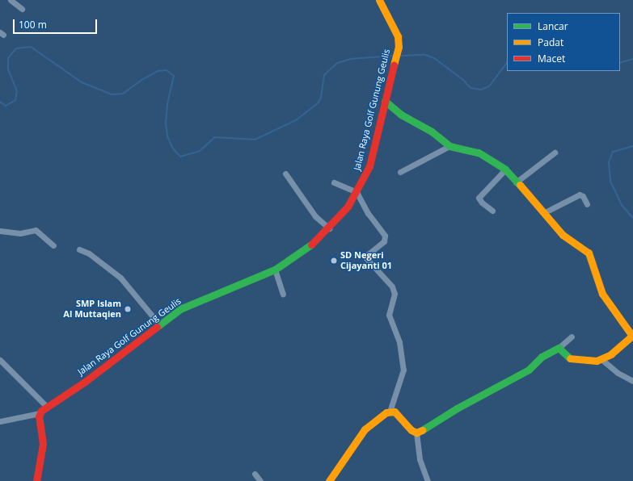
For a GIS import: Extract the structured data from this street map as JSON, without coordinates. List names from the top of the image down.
{
  "streets": {
    "street": ["Jalan Raya Golf Gunung Geulis"]
  },
  "places": ["SD Negeri Cijayanti 01", "SMP Islam Al Muttaqien"],
  "legend": ["Lancar", "Padat", "Macet"],
  "scale_bar": "100 m"
}
